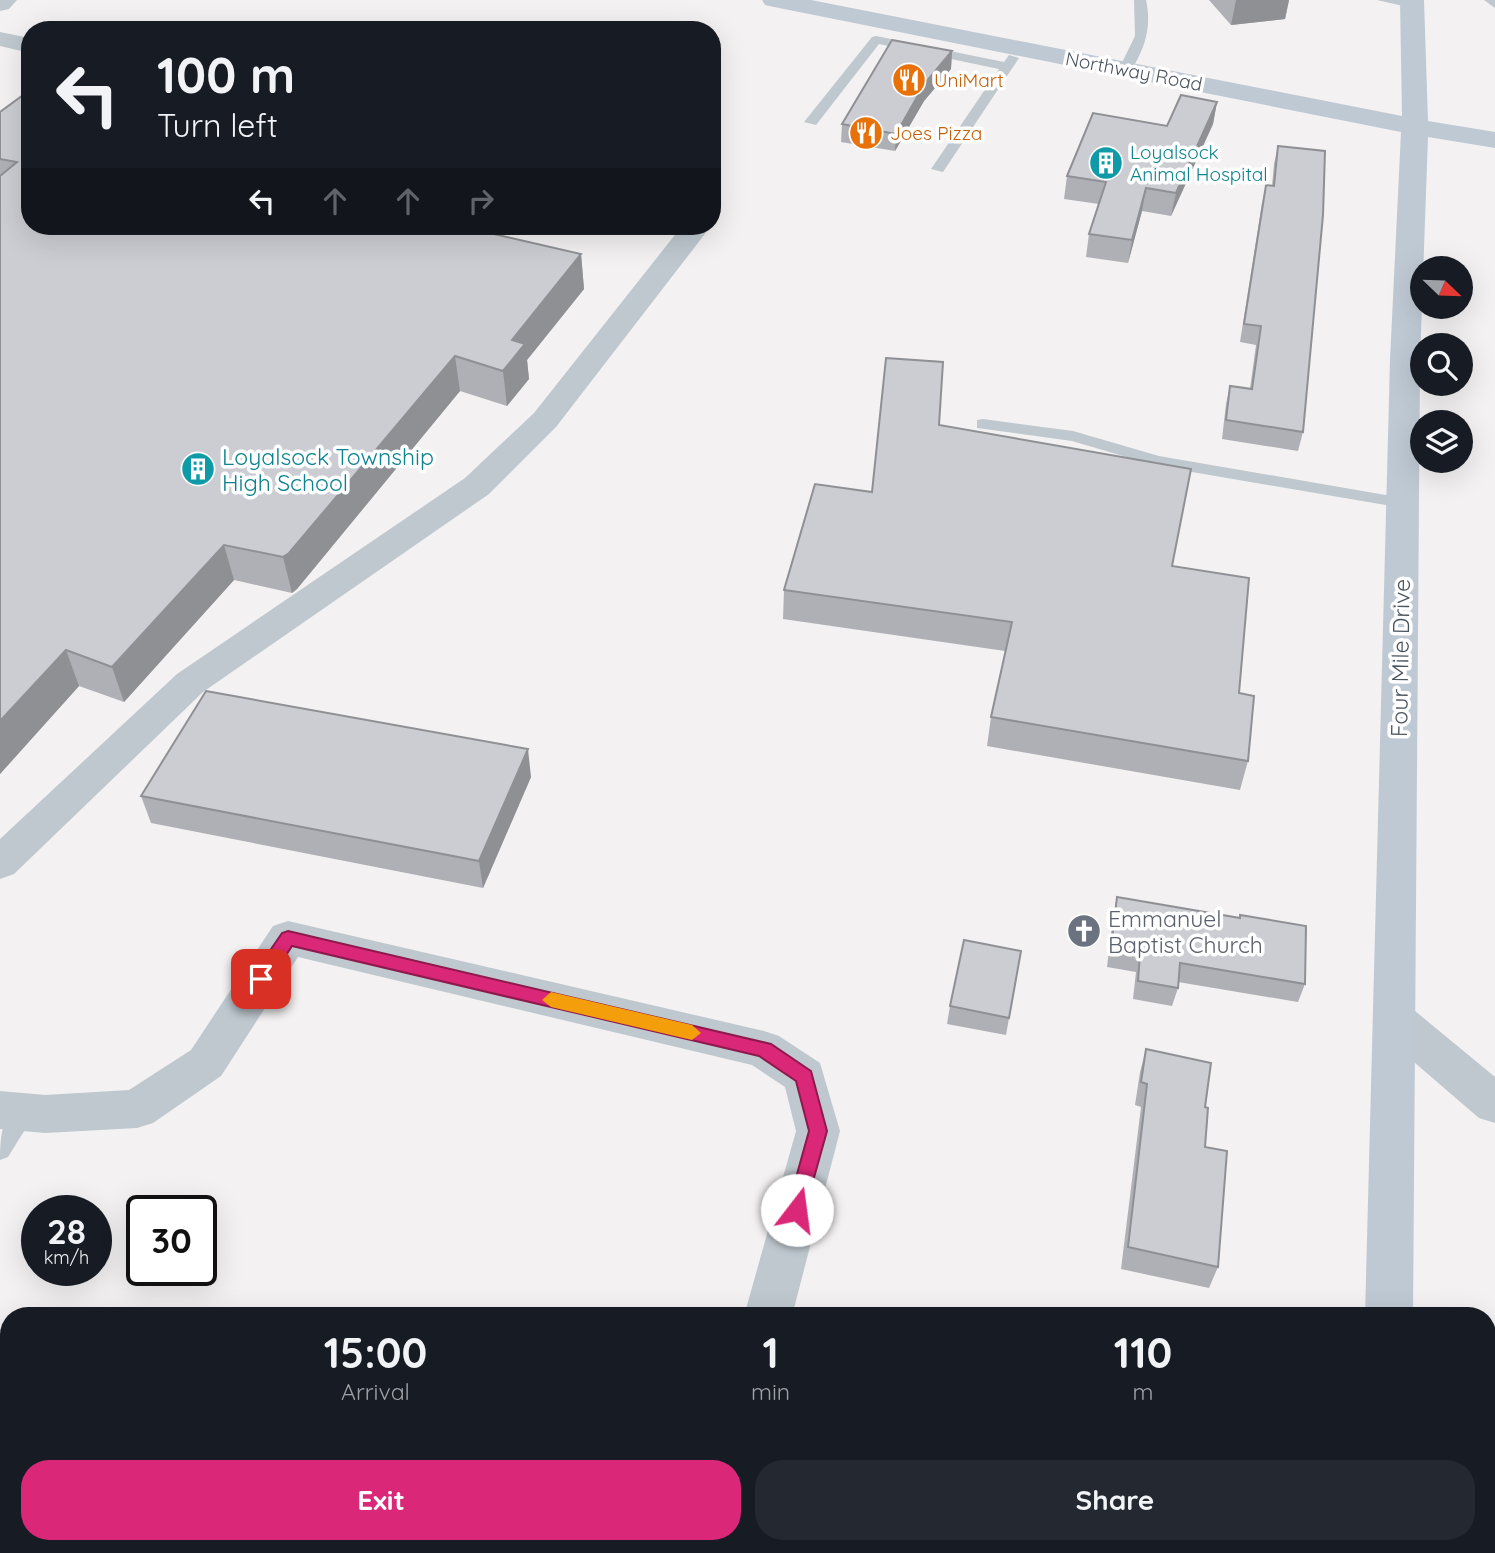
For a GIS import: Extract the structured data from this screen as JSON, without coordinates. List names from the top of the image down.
{
  "streets": {
    "street": ["Northway Road", "Four Mile Drive"]
  },
  "crossings": [
    ["Northway Road", "Four Mile Drive"]
  ],
  "places": {
    "restaurant": ["UniMart", "Joes Pizza"],
    "building": ["Loyalsock Animal Hospital", "Loyalsock Township High School"],
    "church": ["Emmanuel Baptist Church"]
  },
  "north": "bottom right",
  "page": {
    "turn": ["100 m", "Turn left"],
    "speed": "28 km/h",
    "limit": "30",
    "eta": [
      "15:00",
      "Arrival",
      "1",
      "min",
      "110",
      "m"
    ],
    "buttons": ["Exit", "Share"]
  }
}
